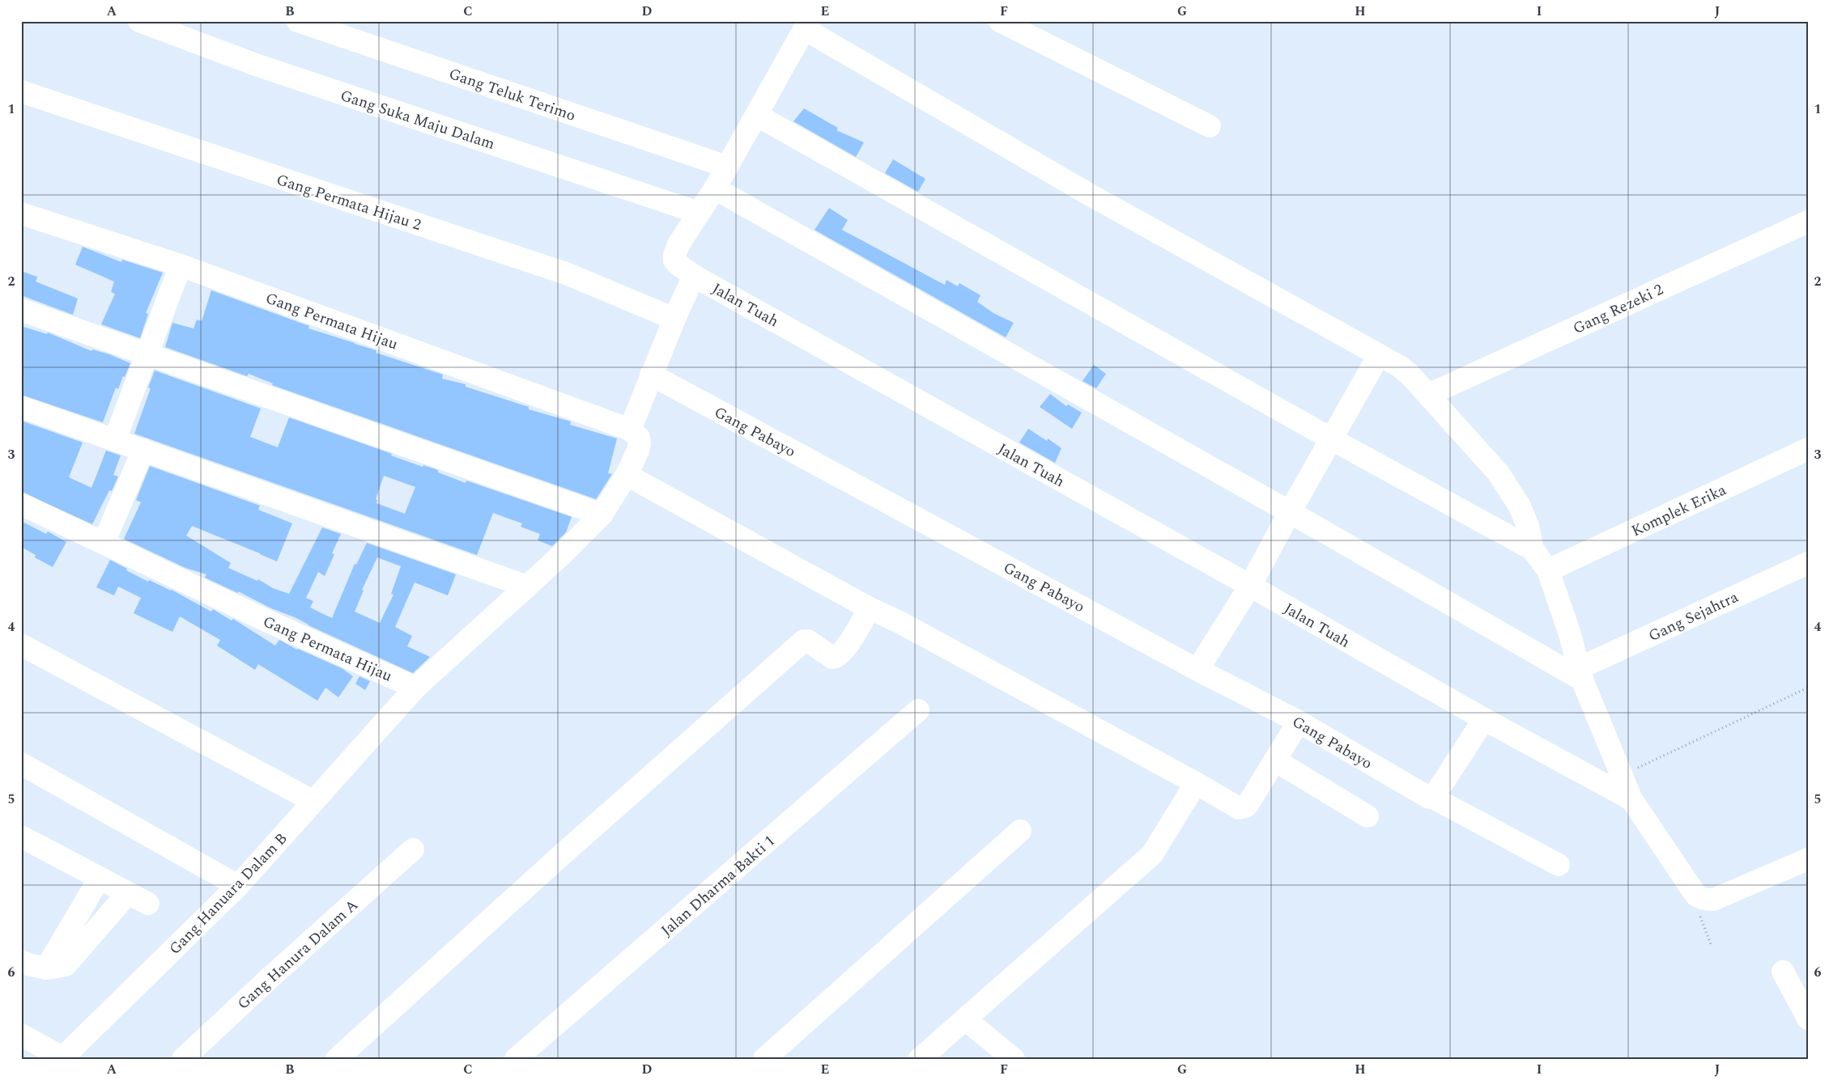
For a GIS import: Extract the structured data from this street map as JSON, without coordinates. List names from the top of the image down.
{
  "streets": {
    "street": [
      "Gang Teluk Terimo",
      "Gang Suka Maju Dalam",
      "Gang Permata Hijau 2",
      "Jalan Tuah",
      "Gang Rezeki 2",
      "Gang Permata Hijau",
      "Gang Pabayo",
      "Komplek Erika",
      "Gang Sejahtra",
      "Jalan Dharma Bakti 1",
      "Gang Hanuara Dalam B",
      "Gang Hanura Dalam A"
    ]
  },
  "crossings": [
    ["Gang Teluk Terimo", "Jalan Tuah"],
    ["Gang Suka Maju Dalam", "Jalan Tuah"],
    ["Gang Permata Hijau 2", "Gang Hanuara Dalam B"],
    ["Jalan Tuah", "Gang Hanuara Dalam B"],
    ["Gang Permata Hijau", "Gang Hanuara Dalam B"],
    ["Gang Pabayo", "Gang Hanuara Dalam B"]
  ],
  "grid": {
    "columns": [
      "A",
      "B",
      "C",
      "D",
      "E",
      "F",
      "G",
      "H",
      "I",
      "J"
    ],
    "rows": [
      "1",
      "2",
      "3",
      "4",
      "5",
      "6"
    ]
  }
}
